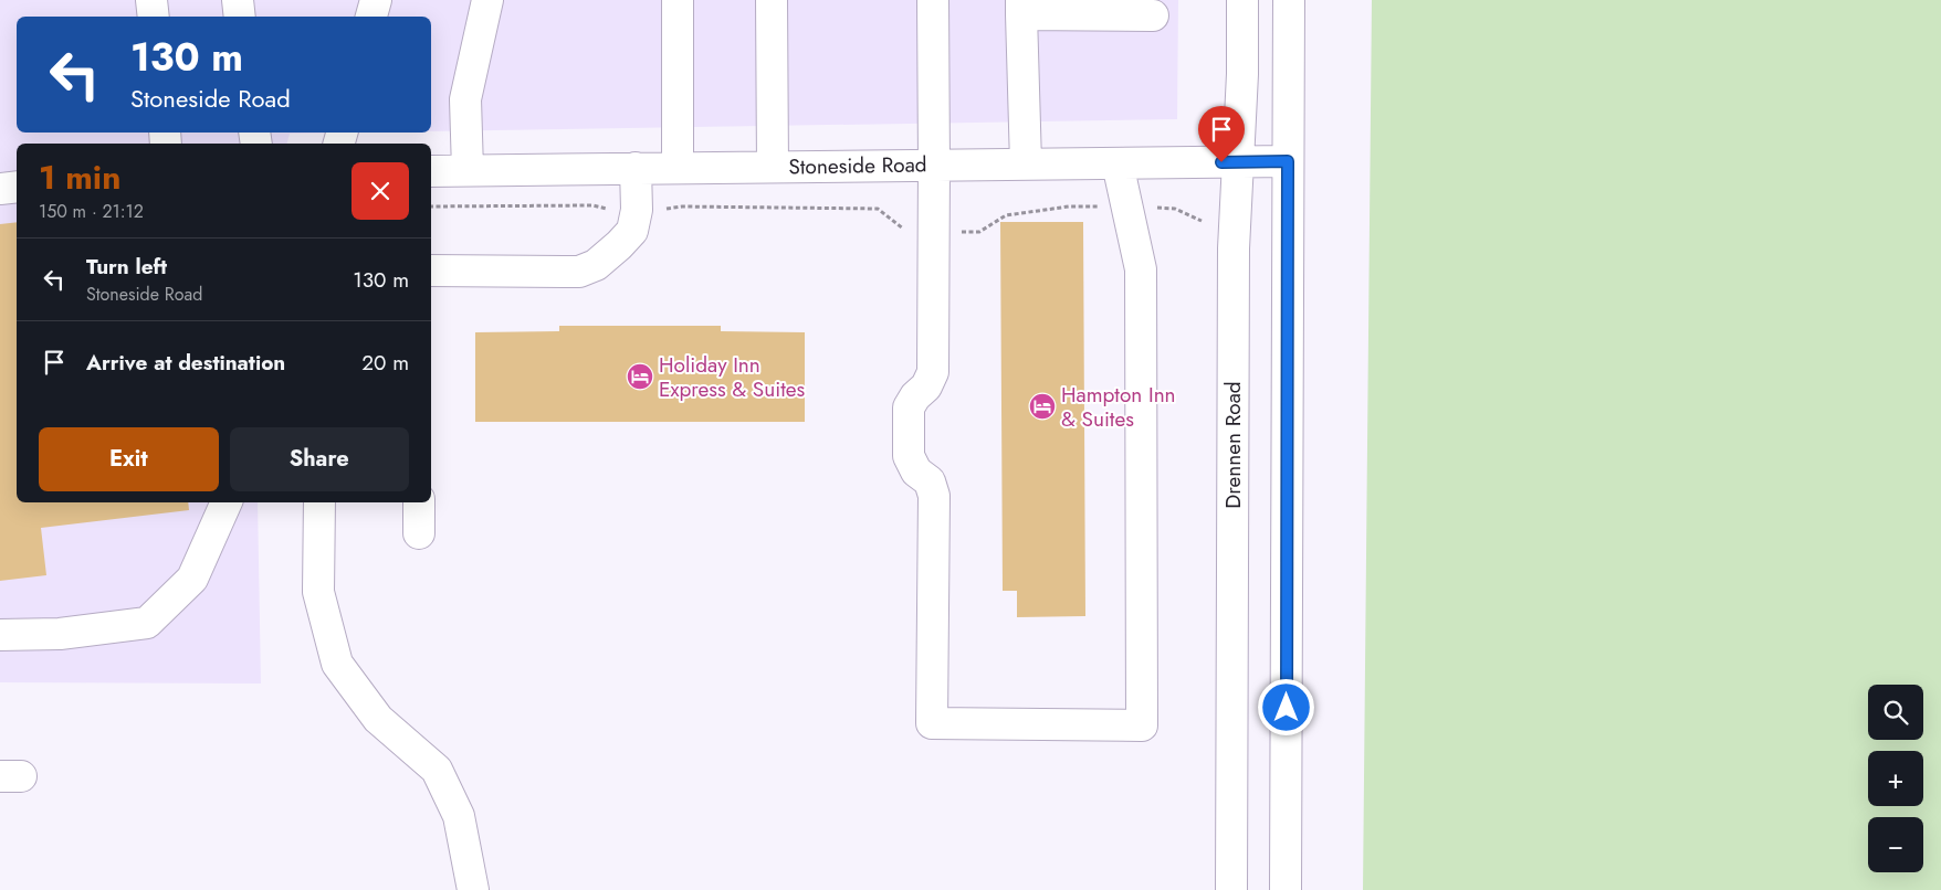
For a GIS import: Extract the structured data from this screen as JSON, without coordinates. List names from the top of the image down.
{
  "streets": {
    "street": ["Stoneside Road", "Drennen Road"]
  },
  "crossings": [
    ["Stoneside Road", "Drennen Road"]
  ],
  "places": {
    "hotel": ["Holiday Inn Express & Suites", "Hampton Inn & Suites"]
  },
  "page": {
    "turn": ["130 m", "Stoneside Road"],
    "heading": ["1 min", "150 m · 21:12"],
    "list": [
      {
        "name": "Turn left",
        "note": "Stoneside Road",
        "value": "130 m"
      },
      {
        "name": "Arrive at destination",
        "value": "20 m"
      }
    ],
    "buttons": ["Exit", "Share"],
    "map_buttons": ["+", "−"]
  }
}
